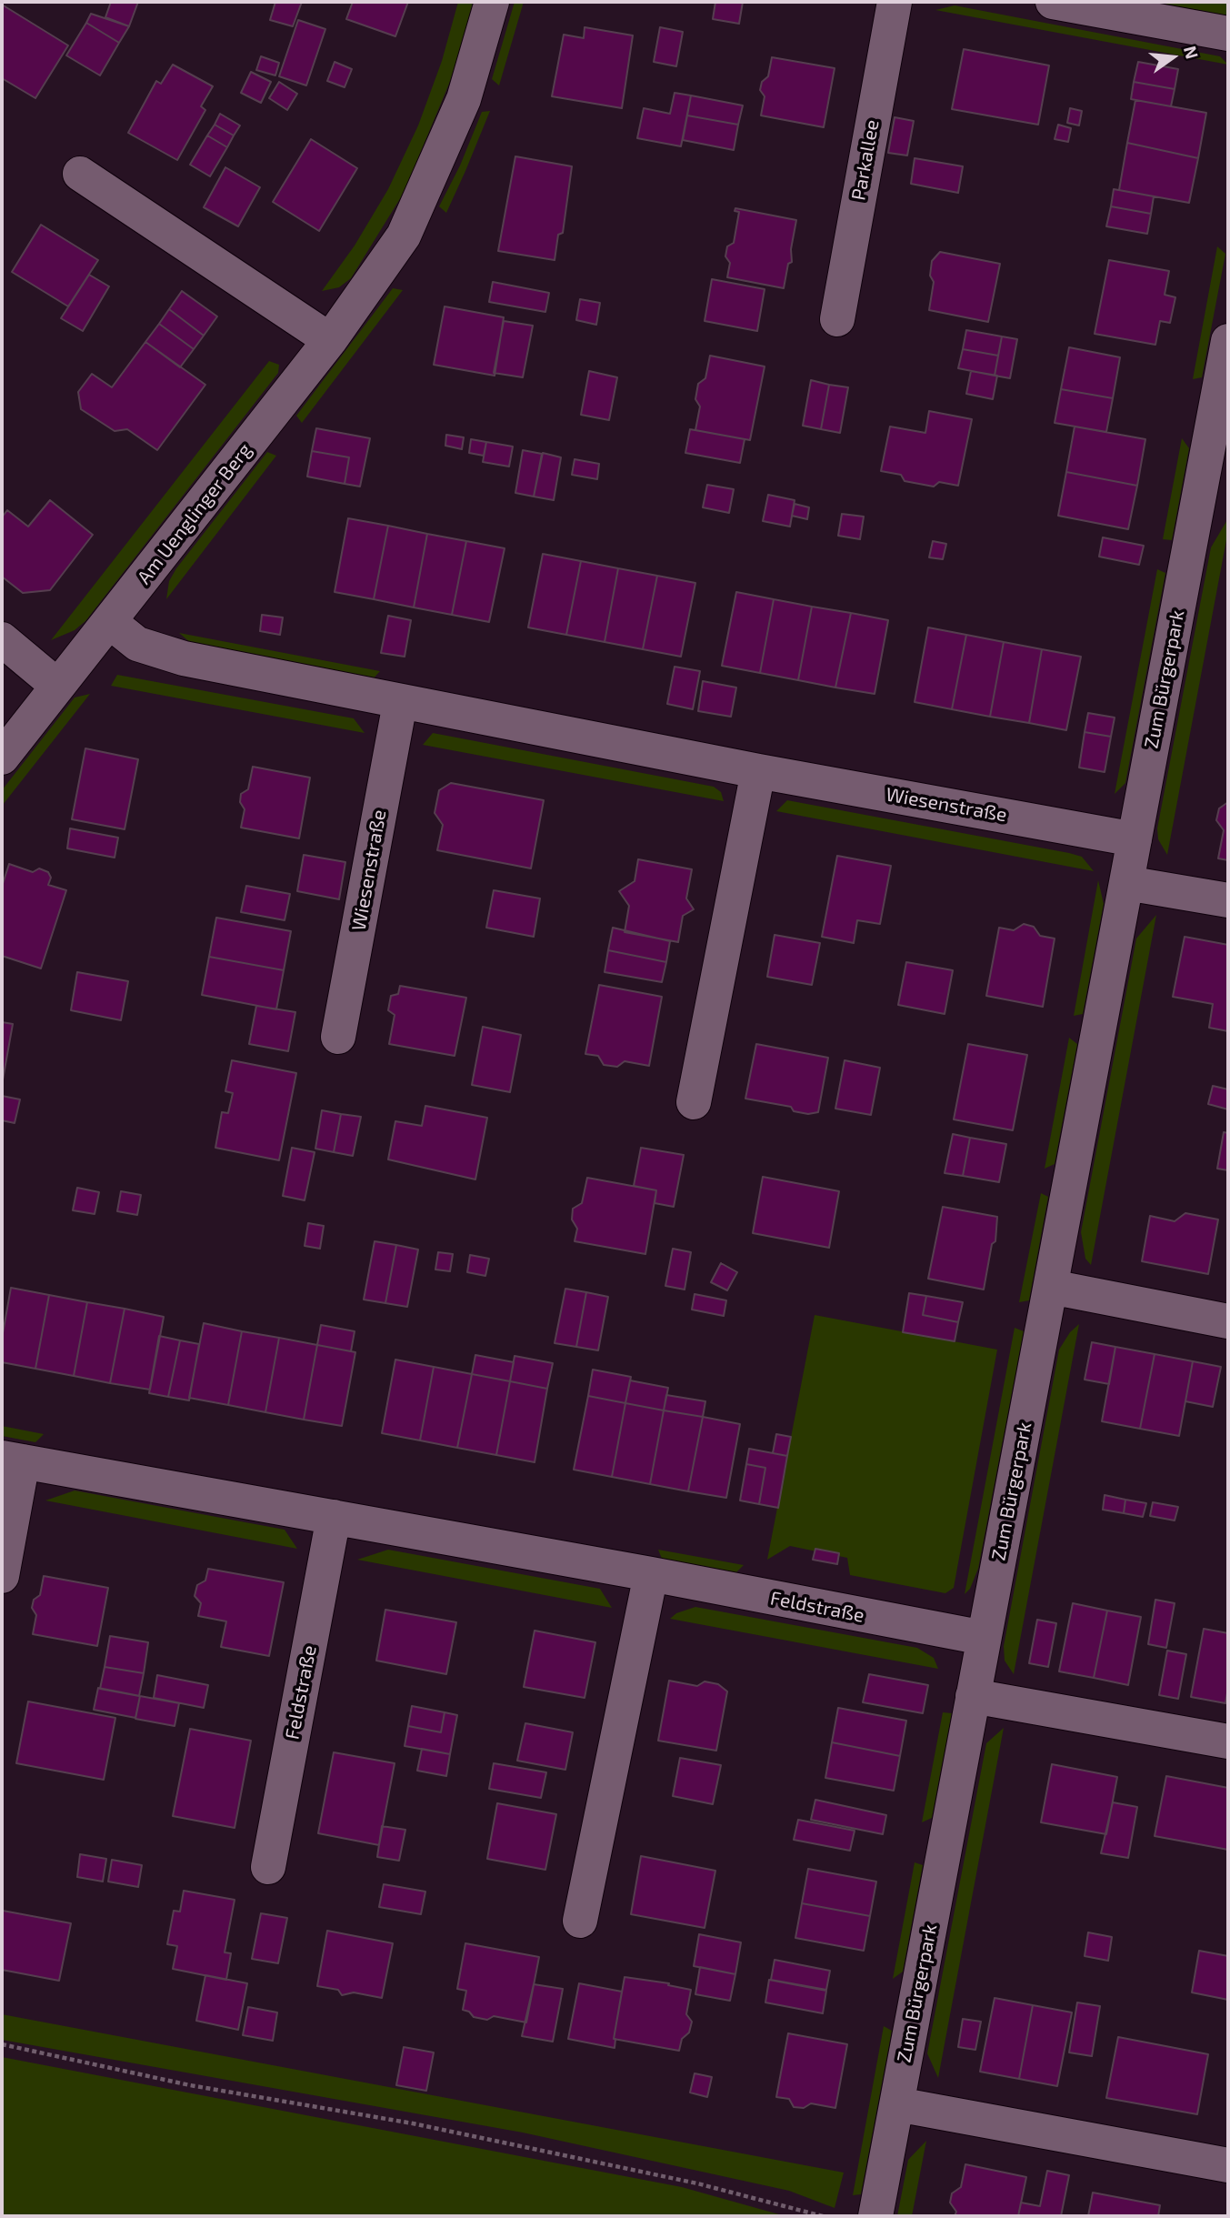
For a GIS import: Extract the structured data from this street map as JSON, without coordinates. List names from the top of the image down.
{
  "streets": {
    "street": [
      "Parkallee",
      "Am Uenglinger Berg",
      "Zum Bürgerpark",
      "Wiesenstraße",
      "Feldstraße"
    ]
  },
  "crossings": [
    ["Am Uenglinger Berg", "Wiesenstraße"],
    ["Zum Bürgerpark", "Wiesenstraße"],
    ["Zum Bürgerpark", "Feldstraße"]
  ],
  "north": "right"
}
